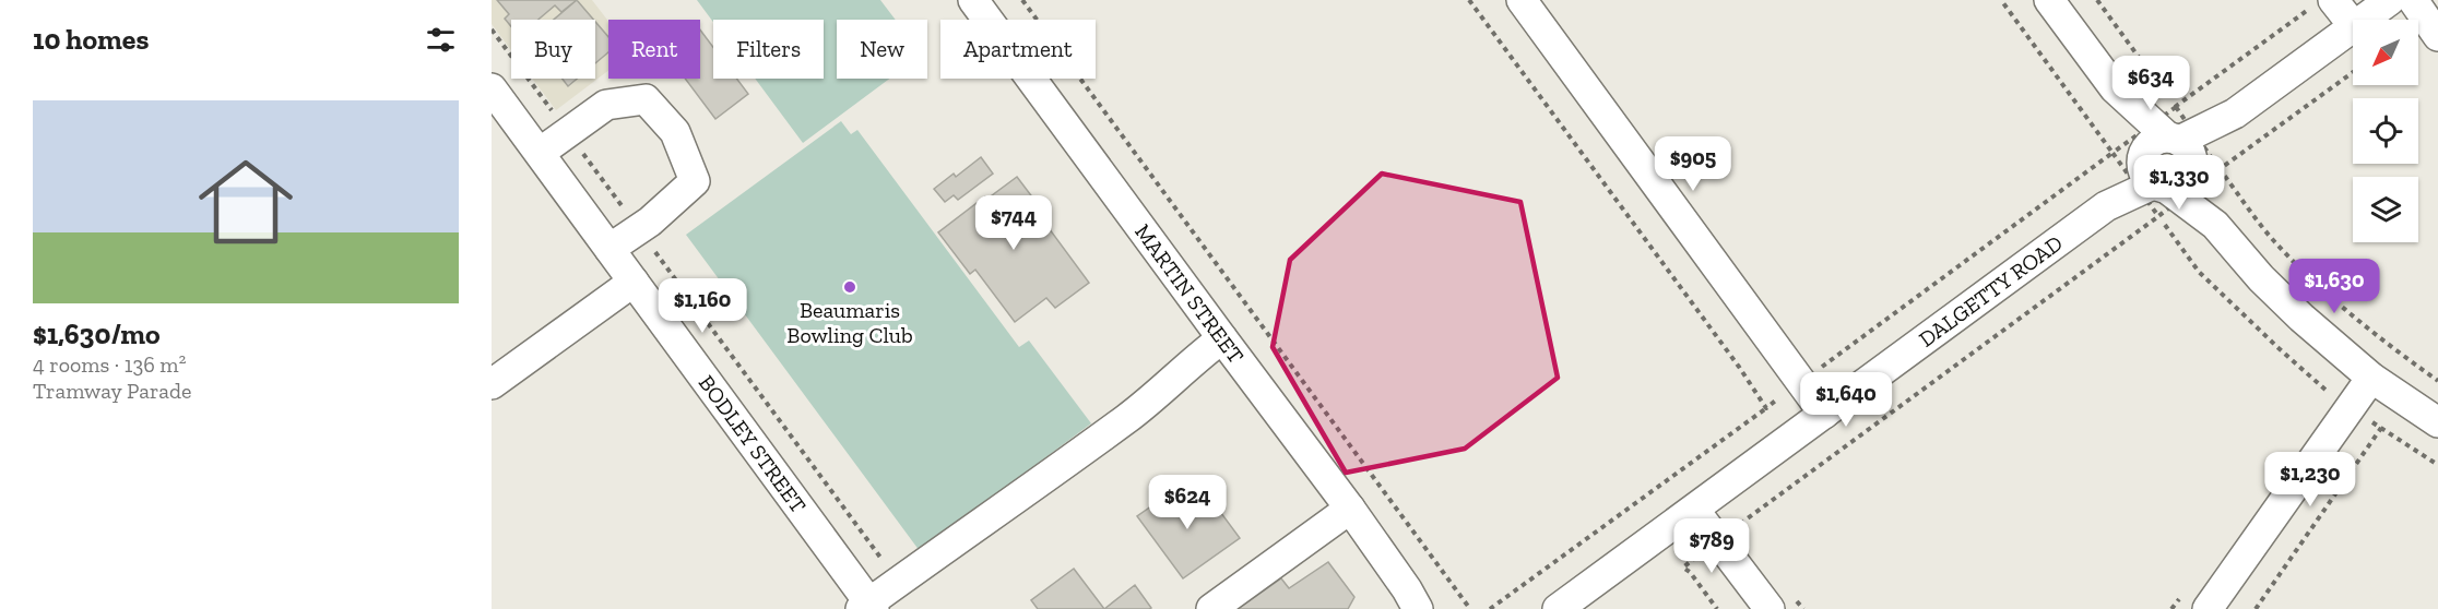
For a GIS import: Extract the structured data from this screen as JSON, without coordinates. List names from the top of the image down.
{
  "streets": {
    "street": ["DALGETTY ROAD", "MARTIN STREET", "BODLEY STREET"]
  },
  "places": ["Beaumaris Bowling Club"],
  "north": "bottom left",
  "page": {
    "heading": "10 homes",
    "chip": [
      "Buy",
      "Rent",
      "Filters",
      "New",
      "Apartment"
    ],
    "price": [
      "$634",
      "$905",
      "$1,330",
      "$744",
      "$1,630",
      "$1,160",
      "$1,640",
      "$1,230",
      "$624",
      "$789"
    ],
    "list": [
      {
        "name": "$1,630/mo",
        "note": "4 rooms · 136 m² · Tramway Parade"
      }
    ]
  }
}
